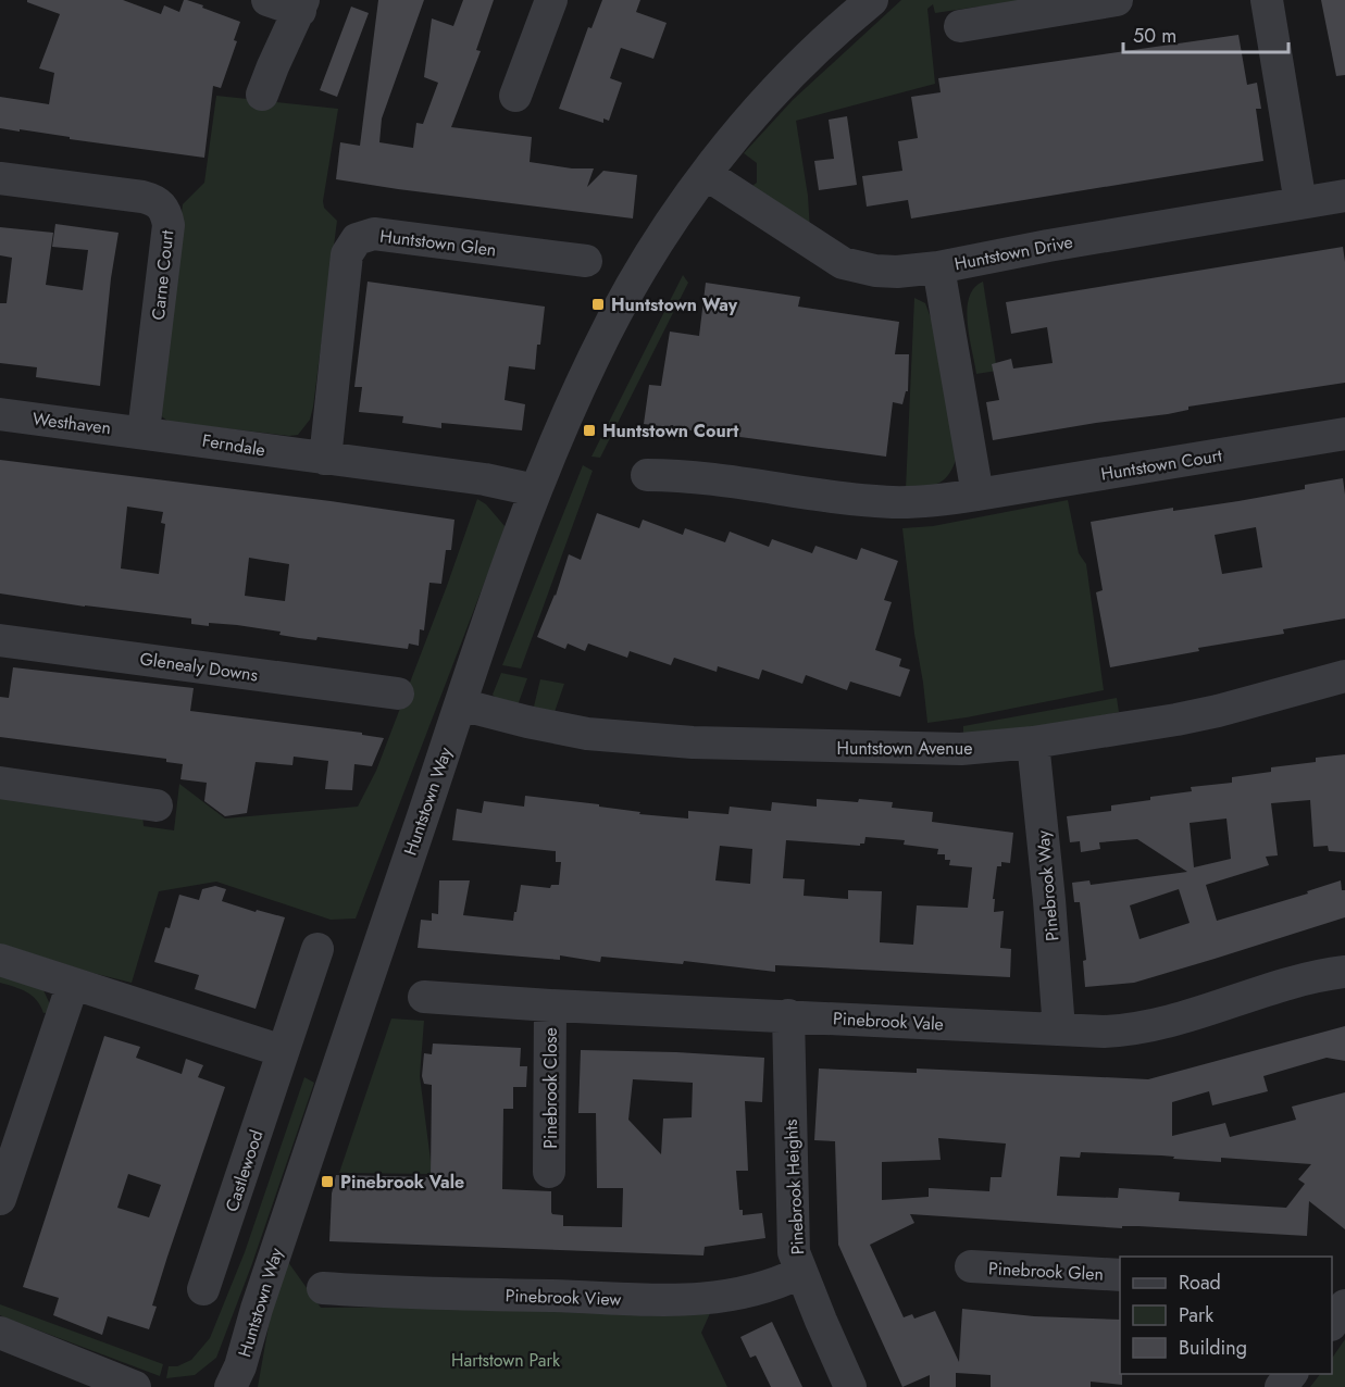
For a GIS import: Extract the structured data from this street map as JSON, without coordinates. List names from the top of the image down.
{
  "streets": {
    "street": [
      "Huntstown Glen",
      "Huntstown Drive",
      "Carne Court",
      "Westhaven",
      "Ferndale",
      "Huntstown Court",
      "Glenealy Downs",
      "Huntstown Avenue",
      "Huntstown Way",
      "Pinebrook Way",
      "Pinebrook Vale",
      "Pinebrook Close",
      "Castlewood",
      "Pinebrook Heights",
      "Pinebrook Glen",
      "Pinebrook View"
    ]
  },
  "crossings": [
    ["Huntstown Glen", "Ferndale"],
    ["Huntstown Drive", "Huntstown Way"],
    ["Carne Court", "Westhaven"],
    ["Carne Court", "Ferndale"],
    ["Westhaven", "Ferndale"],
    ["Ferndale", "Huntstown Way"],
    ["Huntstown Avenue", "Huntstown Way"],
    ["Huntstown Avenue", "Pinebrook Way"],
    ["Pinebrook Way", "Pinebrook Vale"],
    ["Pinebrook Vale", "Pinebrook Close"],
    ["Pinebrook Vale", "Pinebrook Heights"],
    ["Pinebrook Heights", "Pinebrook View"]
  ],
  "parks": ["Hartstown Park"],
  "places": {
    "transit": ["Huntstown Way", "Huntstown Court", "Pinebrook Vale"]
  },
  "legend": ["Road", "Park", "Building"],
  "scale_bar": "50 m"
}
